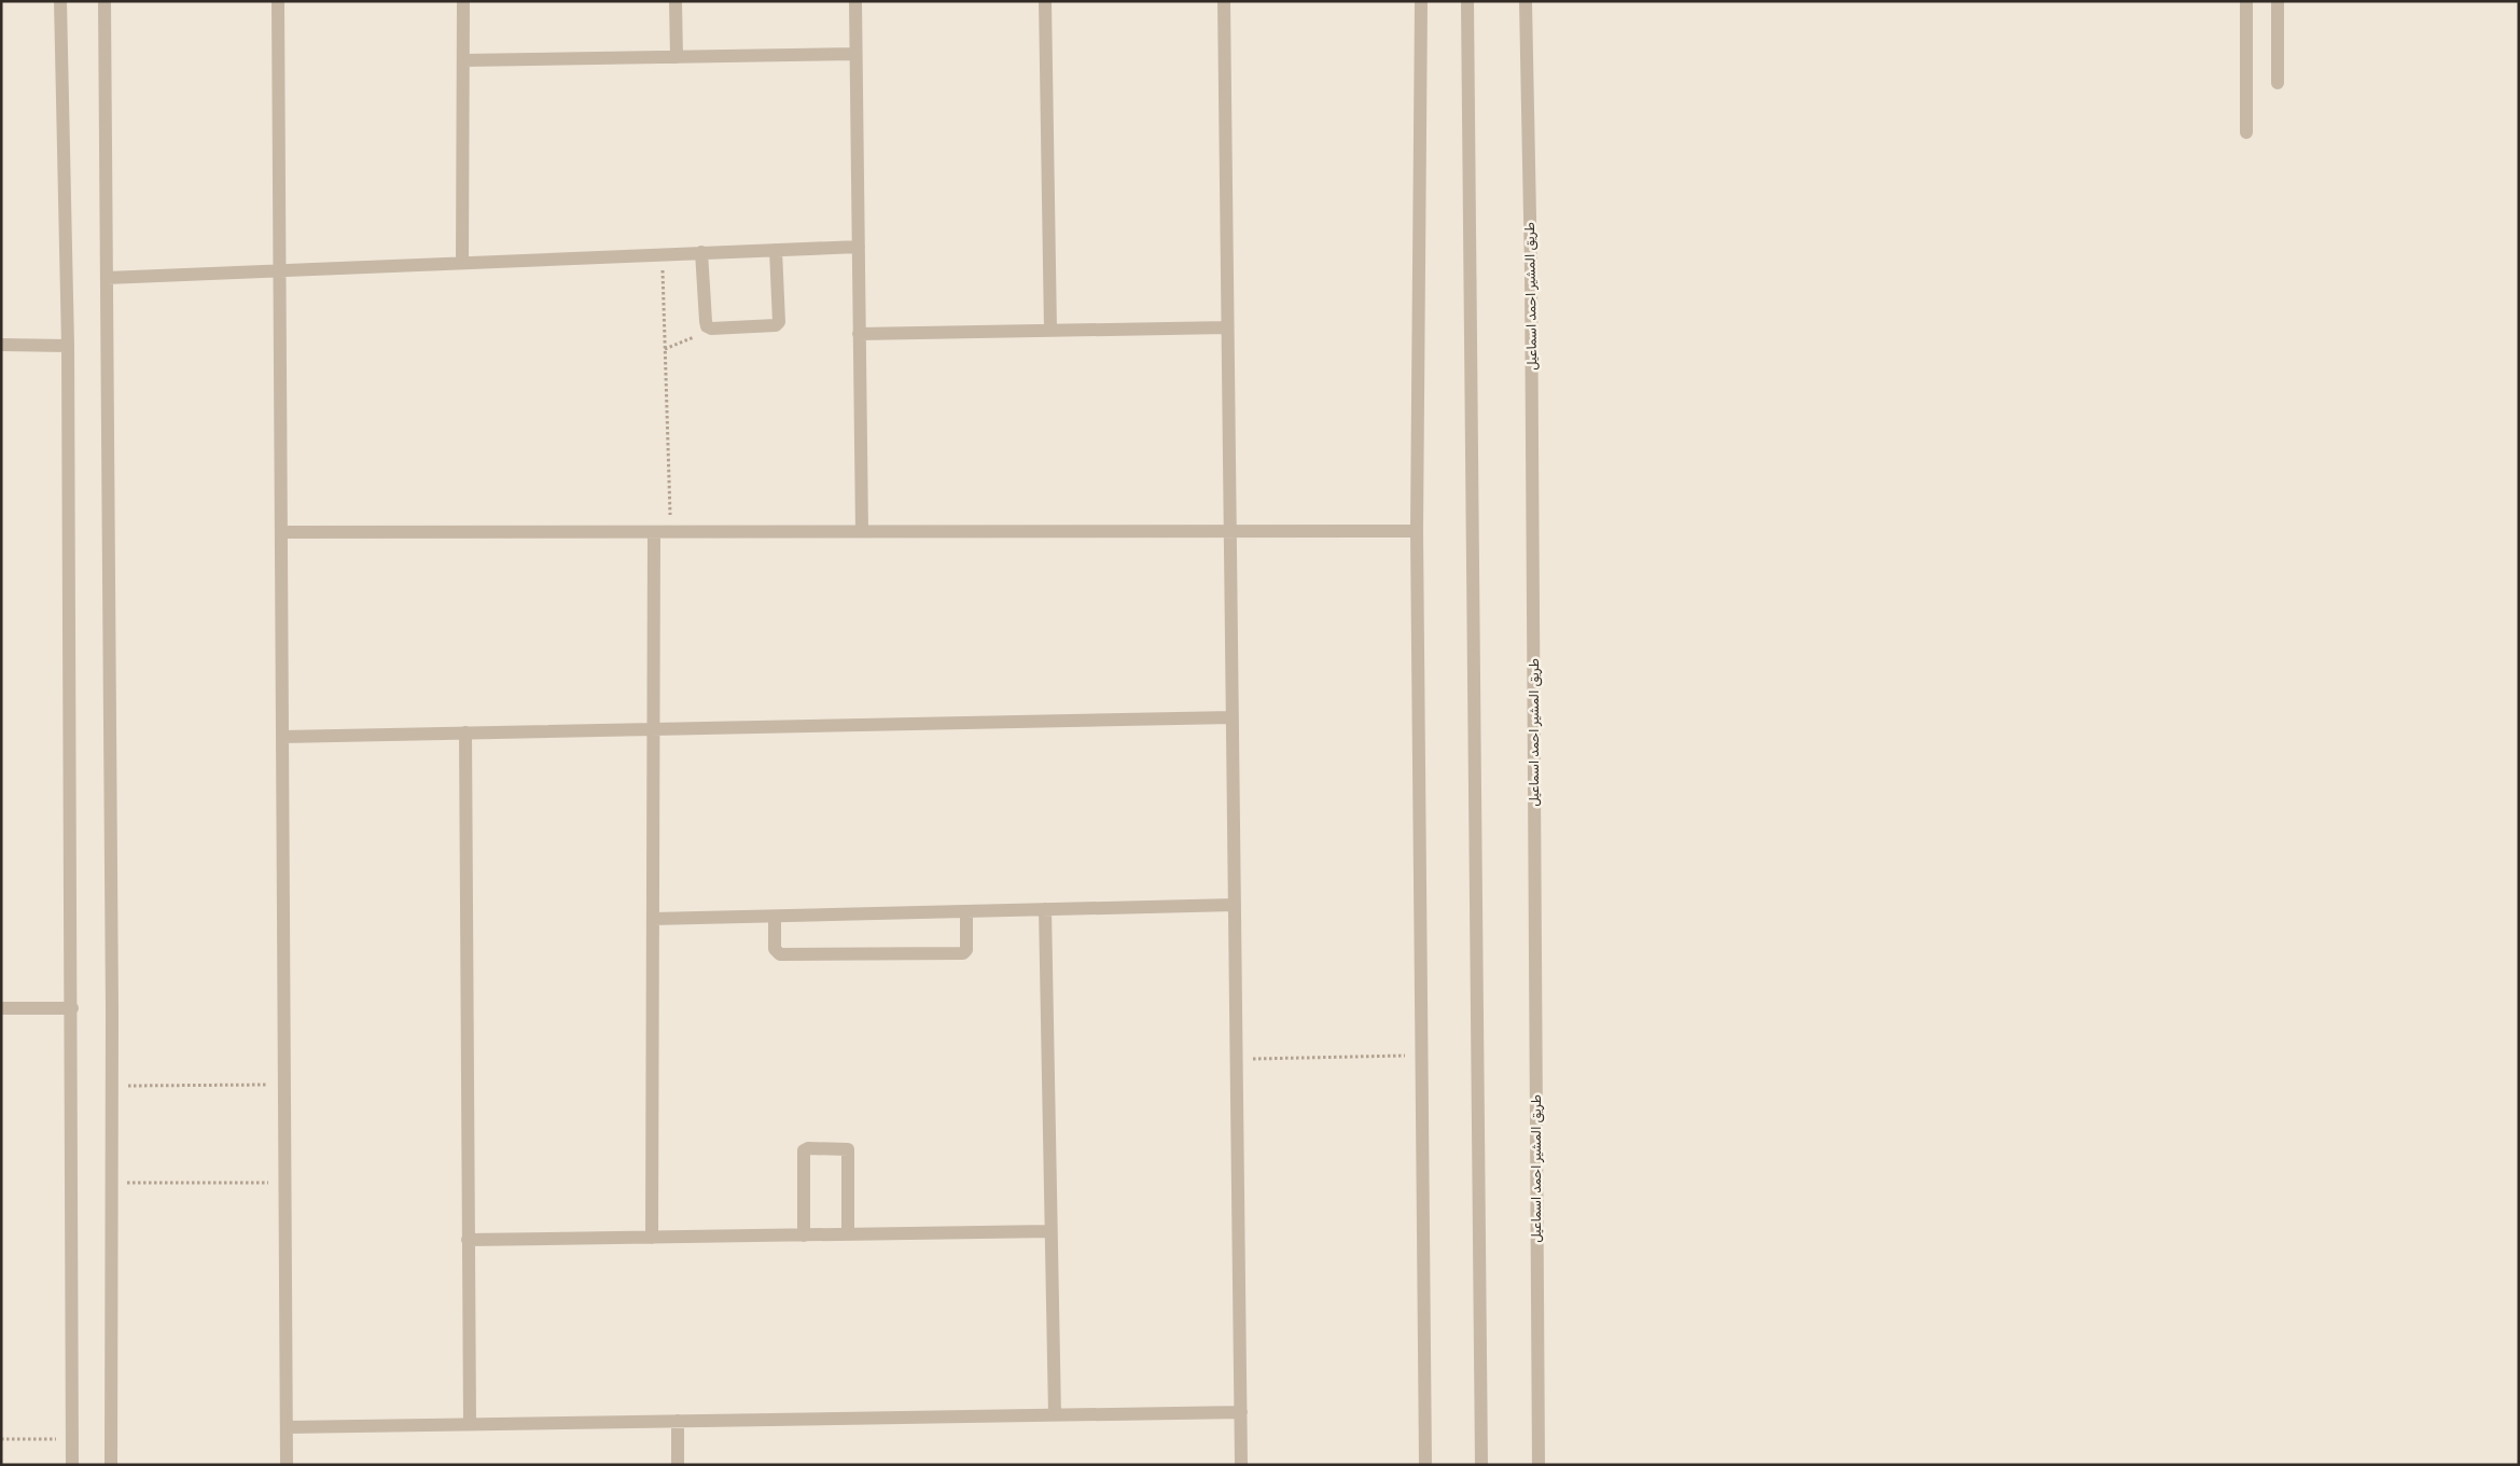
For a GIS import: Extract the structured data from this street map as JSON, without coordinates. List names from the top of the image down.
{
  "streets": {
    "street": ["طريق المشير احمد اسماعيل"]
  }
}
